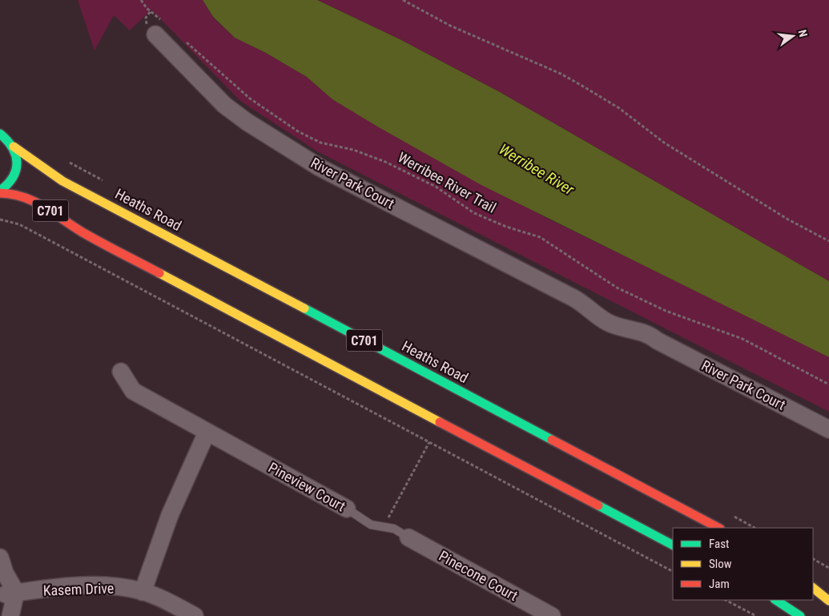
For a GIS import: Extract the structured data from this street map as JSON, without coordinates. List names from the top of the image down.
{
  "streets": {
    "main road": ["Heaths Road", "C701"],
    "street": [
      "River Park Court",
      "Pineview Court",
      "Pinecone Court",
      "Kasem Drive"
    ],
    "path": ["Werribee River Trail"]
  },
  "crossings": [
    ["Heaths Road", "C701"],
    ["Pineview Court", "Pinecone Court"]
  ],
  "water": ["Werribee River"],
  "legend": ["Fast", "Slow", "Jam"],
  "north": "right"
}
